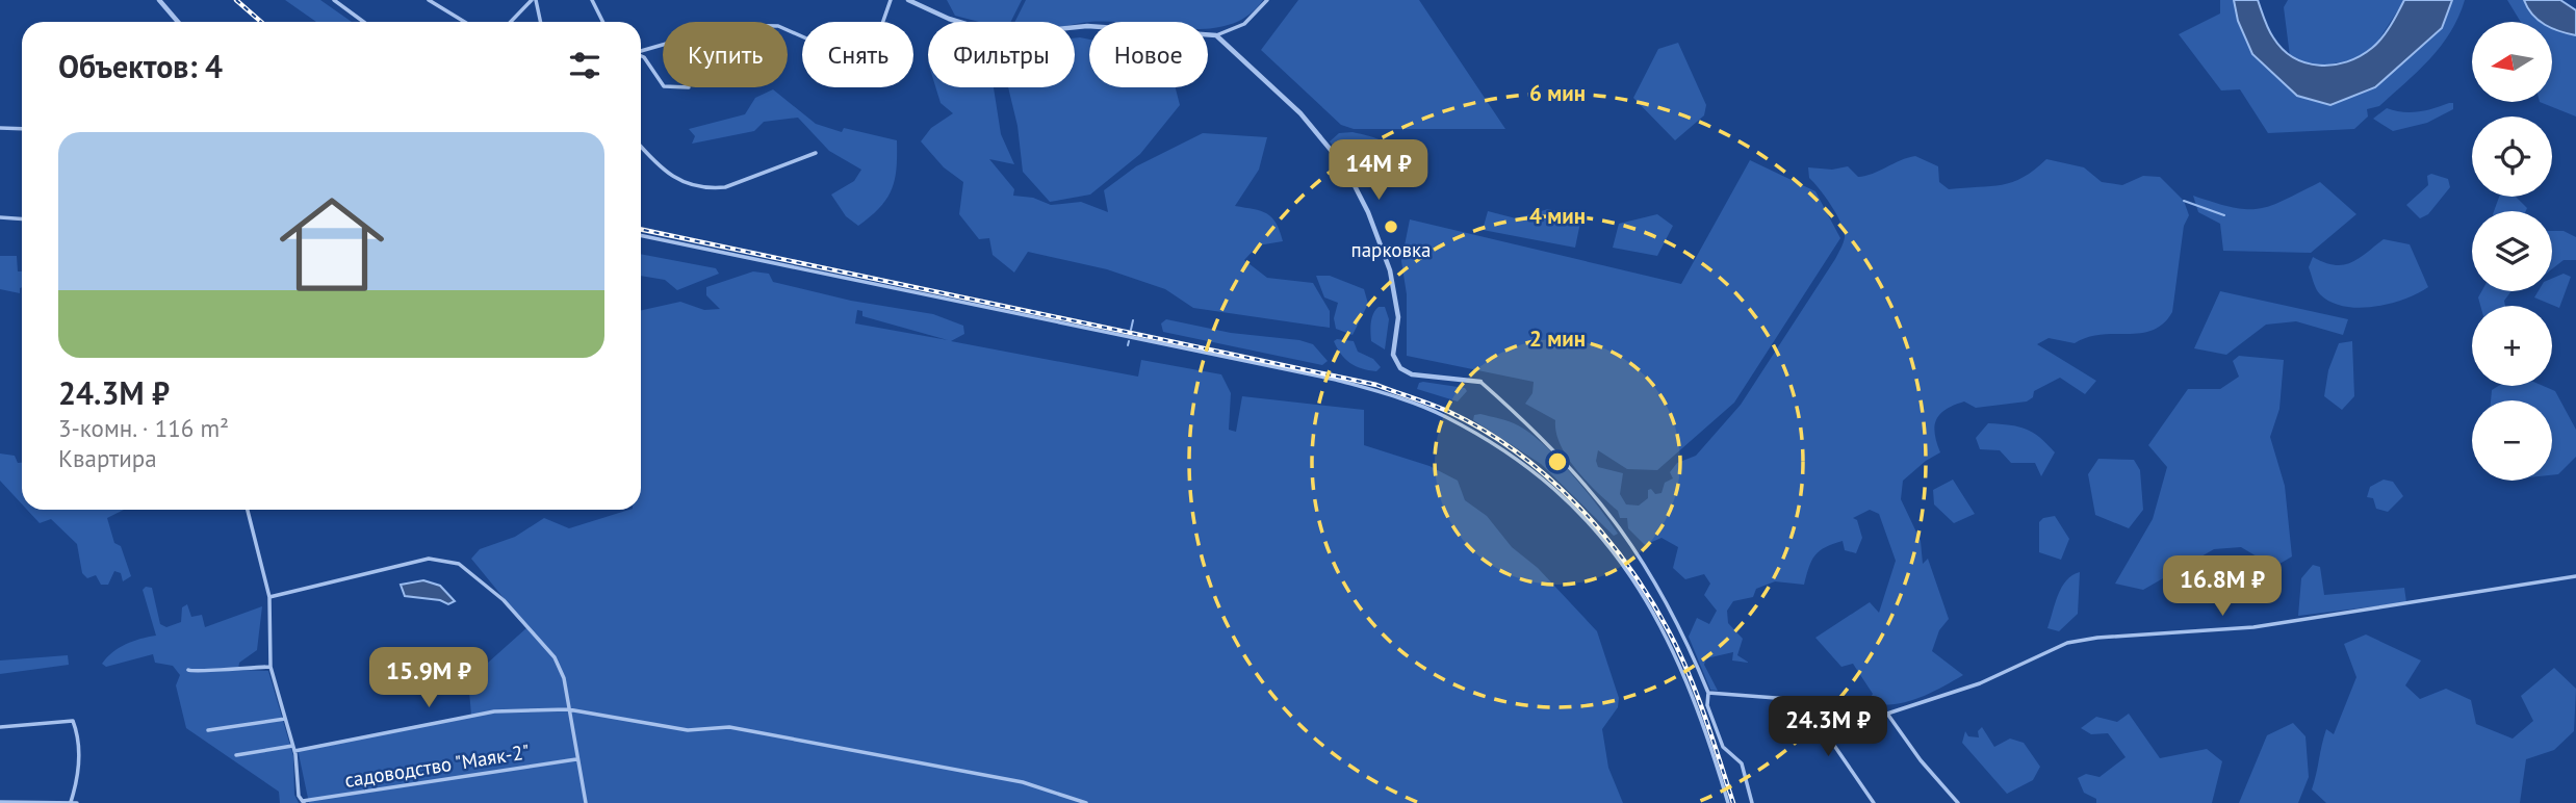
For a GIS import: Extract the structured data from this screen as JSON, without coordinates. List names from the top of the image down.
{
  "streets": {
    "street": ["садоводство \"Маяк-2\""]
  },
  "places": ["парковка"],
  "north": "left",
  "page": {
    "map_buttons": ["+", "−"],
    "chip": [
      "Купить",
      "Снять",
      "Фильтры",
      "Новое"
    ],
    "heading": "Объектов: 4",
    "list": [
      {
        "name": "24.3M ₽",
        "note": "3-комн. · 116 m² · Квартира"
      }
    ],
    "price": [
      "14M ₽",
      "16.8M ₽",
      "15.9M ₽",
      "24.3M ₽"
    ]
  },
  "rings": ["6 мин", "4 мин", "2 мин"]
}
